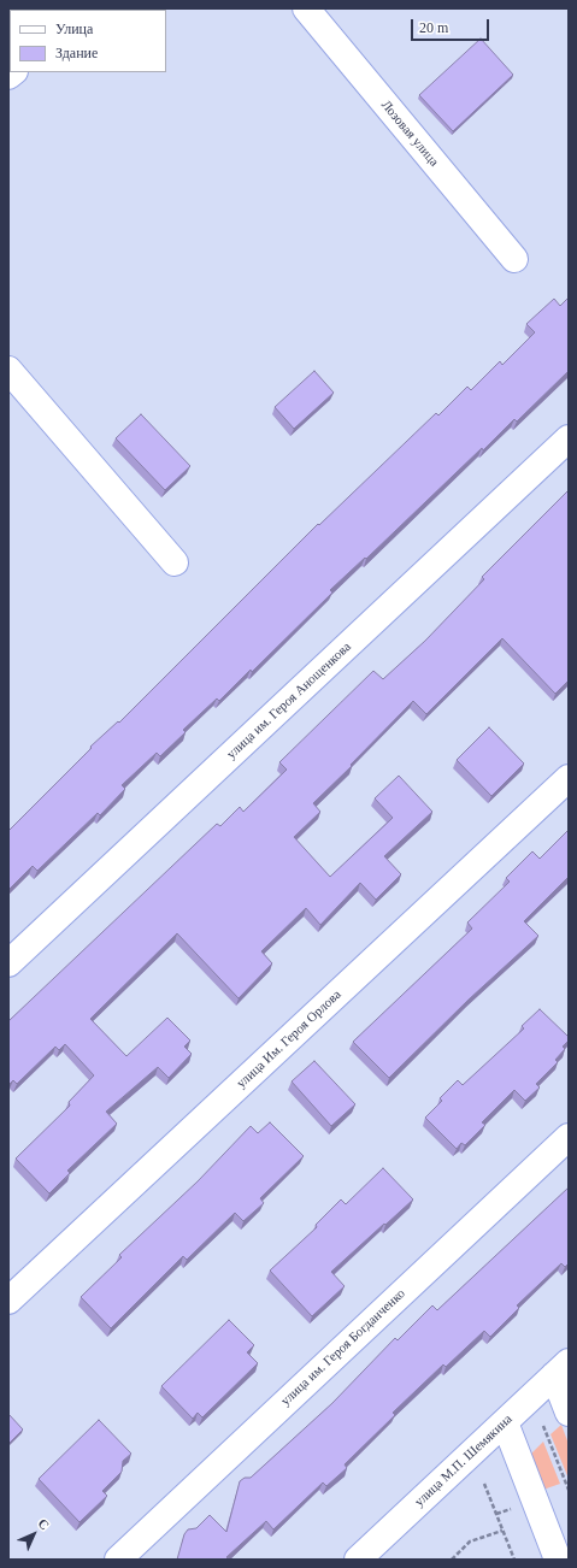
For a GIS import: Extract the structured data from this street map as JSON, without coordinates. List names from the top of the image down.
{
  "streets": {
    "street": [
      "Лозовая улица",
      "улица им. Героя Анощенкова",
      "улица Им. Героя Орлова",
      "улица им. Героя Богданченко",
      "улица М.П. Шемякина"
    ]
  },
  "legend": ["Улица", "Здание"],
  "scale_bar": "20 m",
  "north": "top right"
}
